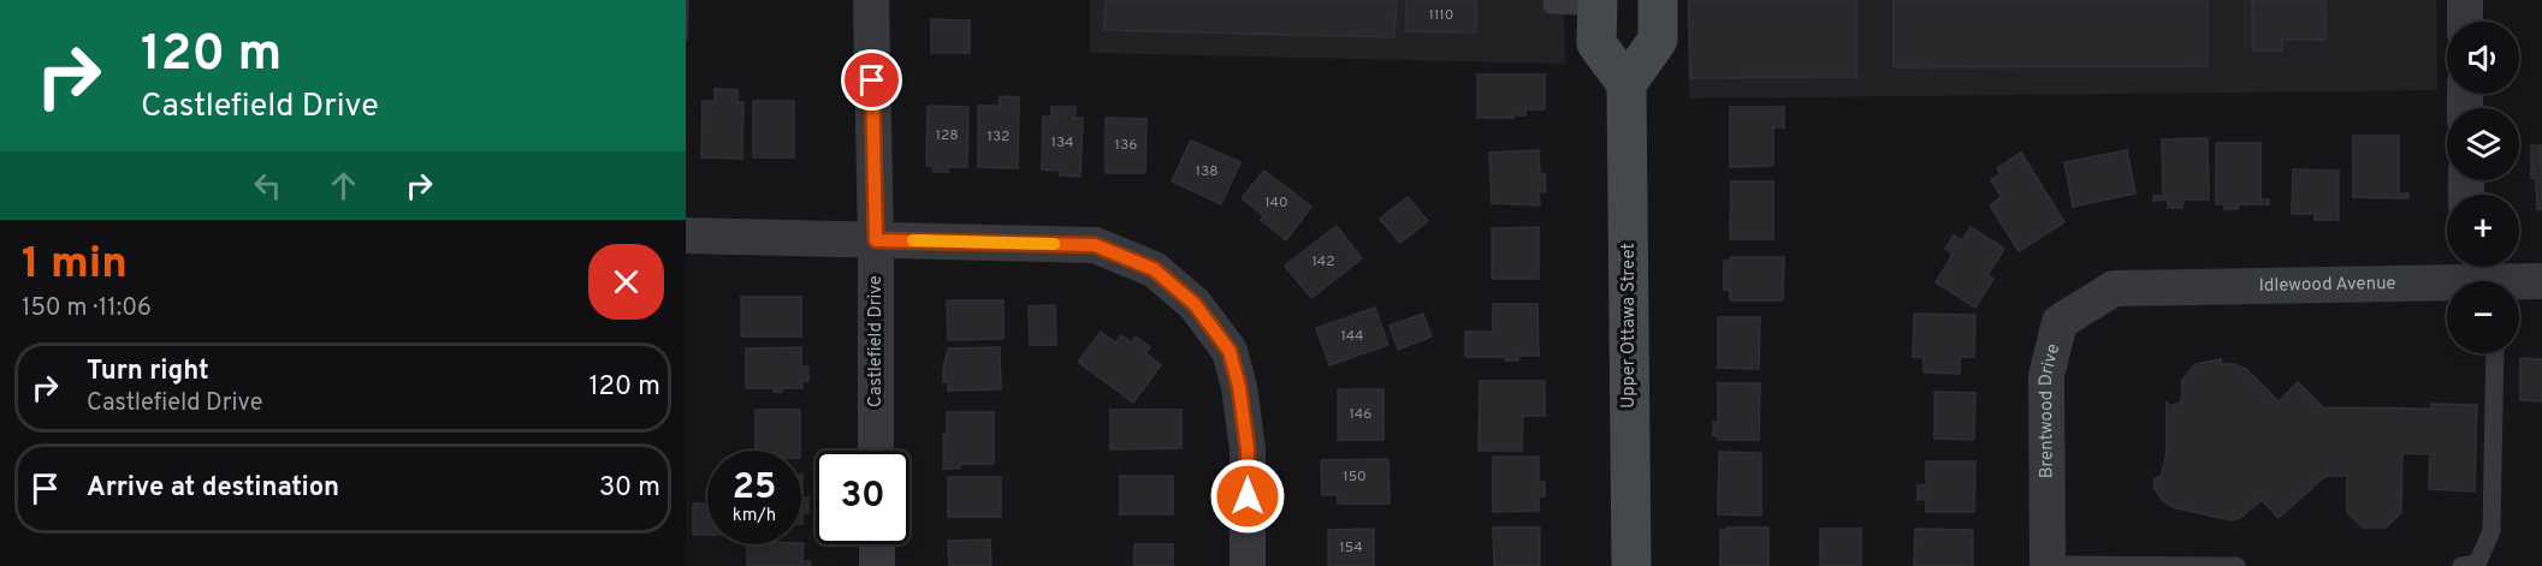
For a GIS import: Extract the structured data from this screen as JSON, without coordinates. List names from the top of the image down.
{
  "streets": {
    "main road": ["Upper Ottawa Street"],
    "street": ["Idlewood Avenue", "Castlefield Drive", "Brentwood Drive"]
  },
  "crossings": [
    ["Idlewood Avenue", "Brentwood Drive"]
  ],
  "house_numbers": [
    "1110",
    "128",
    "132",
    "134",
    "136",
    "138",
    "140",
    "142",
    "144",
    "146",
    "150",
    "154"
  ],
  "page": {
    "turn": ["120 m", "Castlefield Drive"],
    "map_buttons": ["+", "−"],
    "heading": ["1 min", "150 m · 11:06"],
    "list": [
      {
        "name": "Turn right",
        "note": "Castlefield Drive",
        "value": "120 m"
      },
      {
        "name": "Arrive at destination",
        "value": "30 m"
      }
    ],
    "speed": "25 km/h",
    "limit": "30"
  }
}
